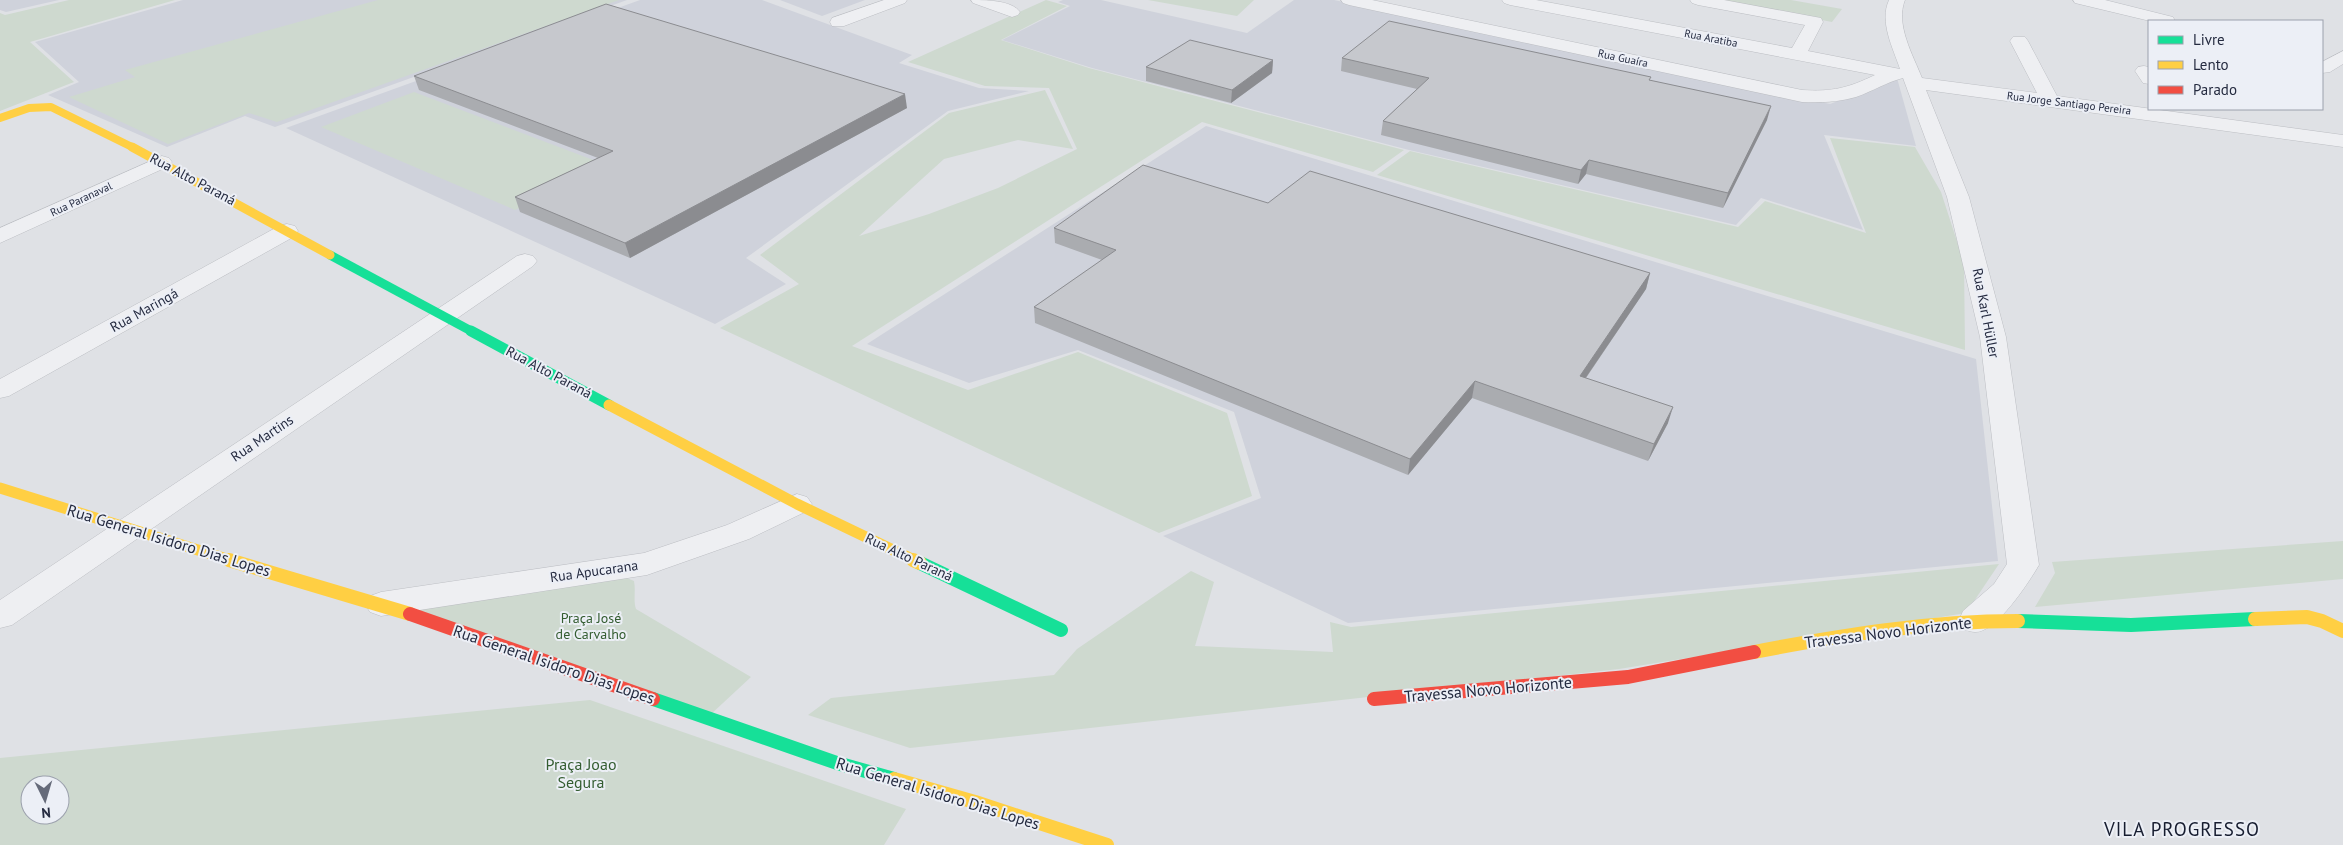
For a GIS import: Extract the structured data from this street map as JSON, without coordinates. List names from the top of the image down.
{
  "streets": {
    "street": [
      "Rua Aratiba",
      "Rua Guaíra",
      "Rua Jorge Santiago Pereira",
      "Rua Alto Paraná",
      "Rua Paranaval",
      "Rua Maringá",
      "Rua Karl Hüller",
      "Rua Martins",
      "Rua General Isidoro Dias Lopes",
      "Rua Apucarana",
      "Travessa Novo Horizonte"
    ]
  },
  "crossings": [
    ["Rua Aratiba", "Rua Guaíra"],
    ["Rua Aratiba", "Rua Jorge Santiago Pereira"],
    ["Rua Aratiba", "Rua Karl Hüller"],
    ["Rua Guaíra", "Rua Jorge Santiago Pereira"],
    ["Rua Guaíra", "Rua Karl Hüller"],
    ["Rua Jorge Santiago Pereira", "Rua Karl Hüller"],
    ["Rua Alto Paraná", "Rua Paranaval"],
    ["Rua Alto Paraná", "Rua Maringá"],
    ["Rua Alto Paraná", "Rua Martins"],
    ["Rua Alto Paraná", "Rua Apucarana"],
    ["Rua Karl Hüller", "Travessa Novo Horizonte"],
    ["Rua Martins", "Rua General Isidoro Dias Lopes"],
    ["Rua General Isidoro Dias Lopes", "Rua Apucarana"]
  ],
  "districts": ["VILA PROGRESSO"],
  "parks": ["Praça José de Carvalho", "Praça Joao Segura"],
  "legend": ["Livre", "Lento", "Parado"],
  "north": "bottom"
}
